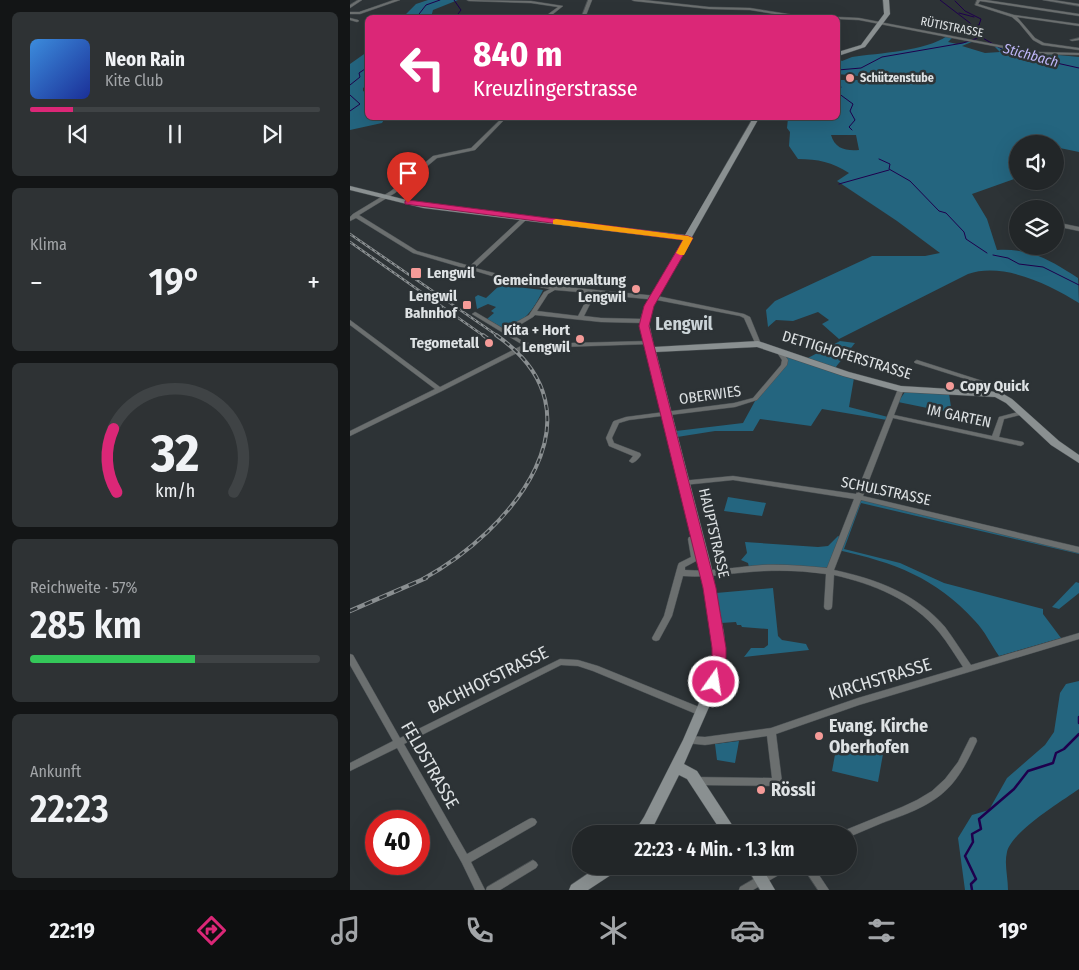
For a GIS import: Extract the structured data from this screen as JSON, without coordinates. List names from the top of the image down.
{
  "streets": {
    "street": [
      "RÜTISTRASSE",
      "DETTIGHOFERSTRASSE",
      "OBERWIES",
      "IM GARTEN",
      "SCHULSTRASSE",
      "HAUPTSTRASSE",
      "KIRCHSTRASSE",
      "BACHHOFSTRASSE",
      "FELDSTRASSE"
    ]
  },
  "crossings": [
    ["DETTIGHOFERSTRASSE", "OBERWIES"],
    ["DETTIGHOFERSTRASSE", "HAUPTSTRASSE"],
    ["OBERWIES", "HAUPTSTRASSE"],
    ["SCHULSTRASSE", "HAUPTSTRASSE"],
    ["HAUPTSTRASSE", "KIRCHSTRASSE"],
    ["HAUPTSTRASSE", "BACHHOFSTRASSE"],
    ["BACHHOFSTRASSE", "FELDSTRASSE"]
  ],
  "districts": ["Lengwil"],
  "water": ["Stichbach"],
  "places": {
    "other": [
      "Schützenstube",
      "Gemeindeverwaltung Lengwil",
      "Kita + Hort Lengwil",
      "Tegometall",
      "Copy Quick",
      "Evang. Kirche Oberhofen",
      "Rössli"
    ],
    "transit": ["Lengwil", "Lengwil Bahnhof"]
  },
  "page": {
    "turn": ["840 m", "Kreuzlingerstrasse"],
    "song": ["Neon Rain", "Kite Club"],
    "tile": [
      "Klima",
      ["Reichweite · 57%", "285 km"],
      ["Ankunft", "22:23"]
    ],
    "heat": ["−", "19°", "+"],
    "limit": "40",
    "trip": "22:23 · 4 Min. · 1.3 km",
    "tabs": ["22:19", "19°"],
    "gauge": ["32", "km/h"]
  }
}
